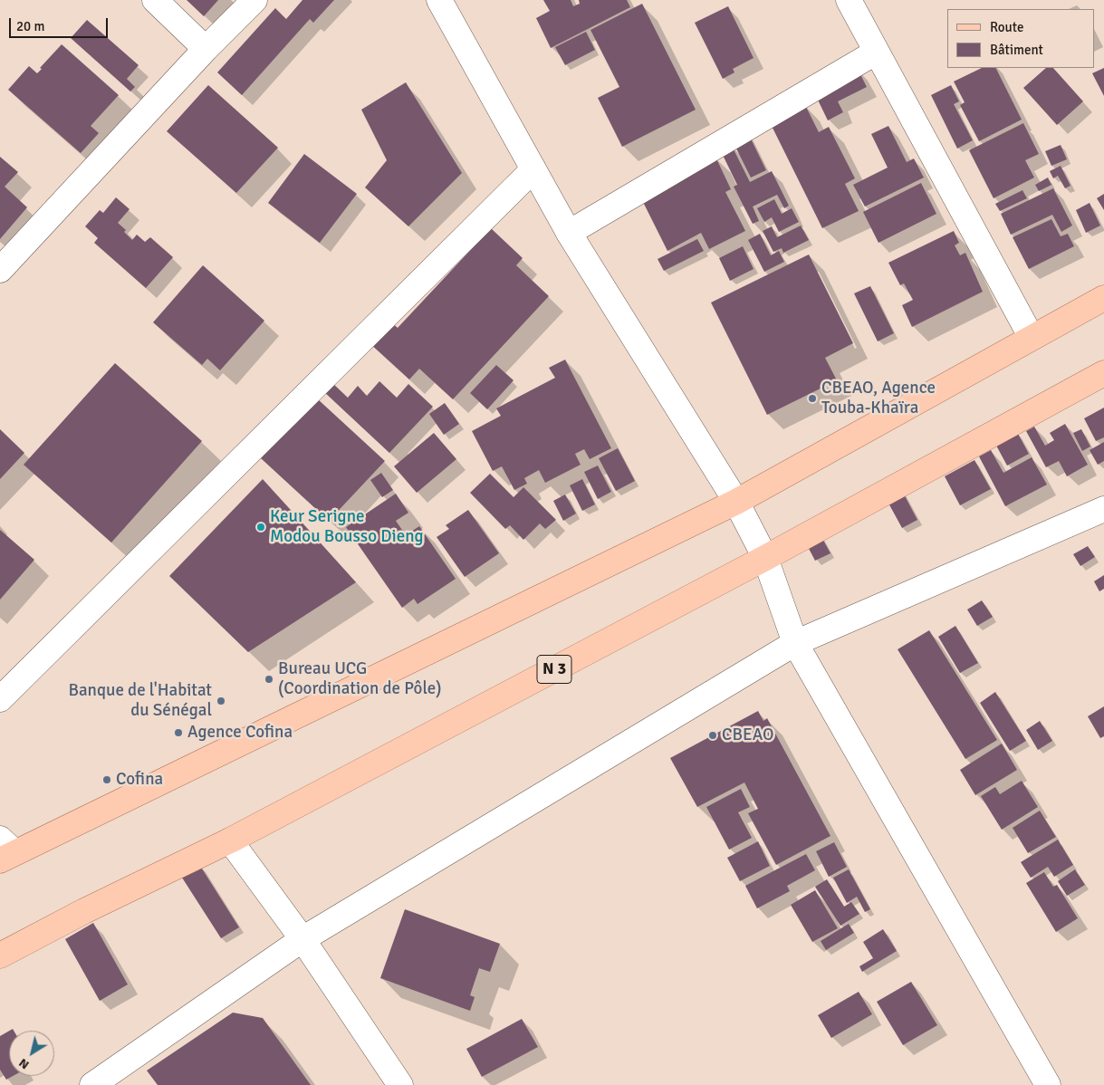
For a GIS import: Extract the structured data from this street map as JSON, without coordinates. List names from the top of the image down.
{
  "streets": {
    "main road": ["N 3"]
  },
  "places": [
    "CBEAO, Agence Touba-Khaïra",
    "Keur Serigne Modou Bousso Dieng",
    "Bureau UCG (Coordination de Pôle)",
    "Banque de l'Habitat du Sénégal",
    "Agence Cofina",
    "CBEAO",
    "Cofina"
  ],
  "legend": ["Route", "Bâtiment"],
  "scale_bar": "20 m",
  "north": "bottom left"
}
